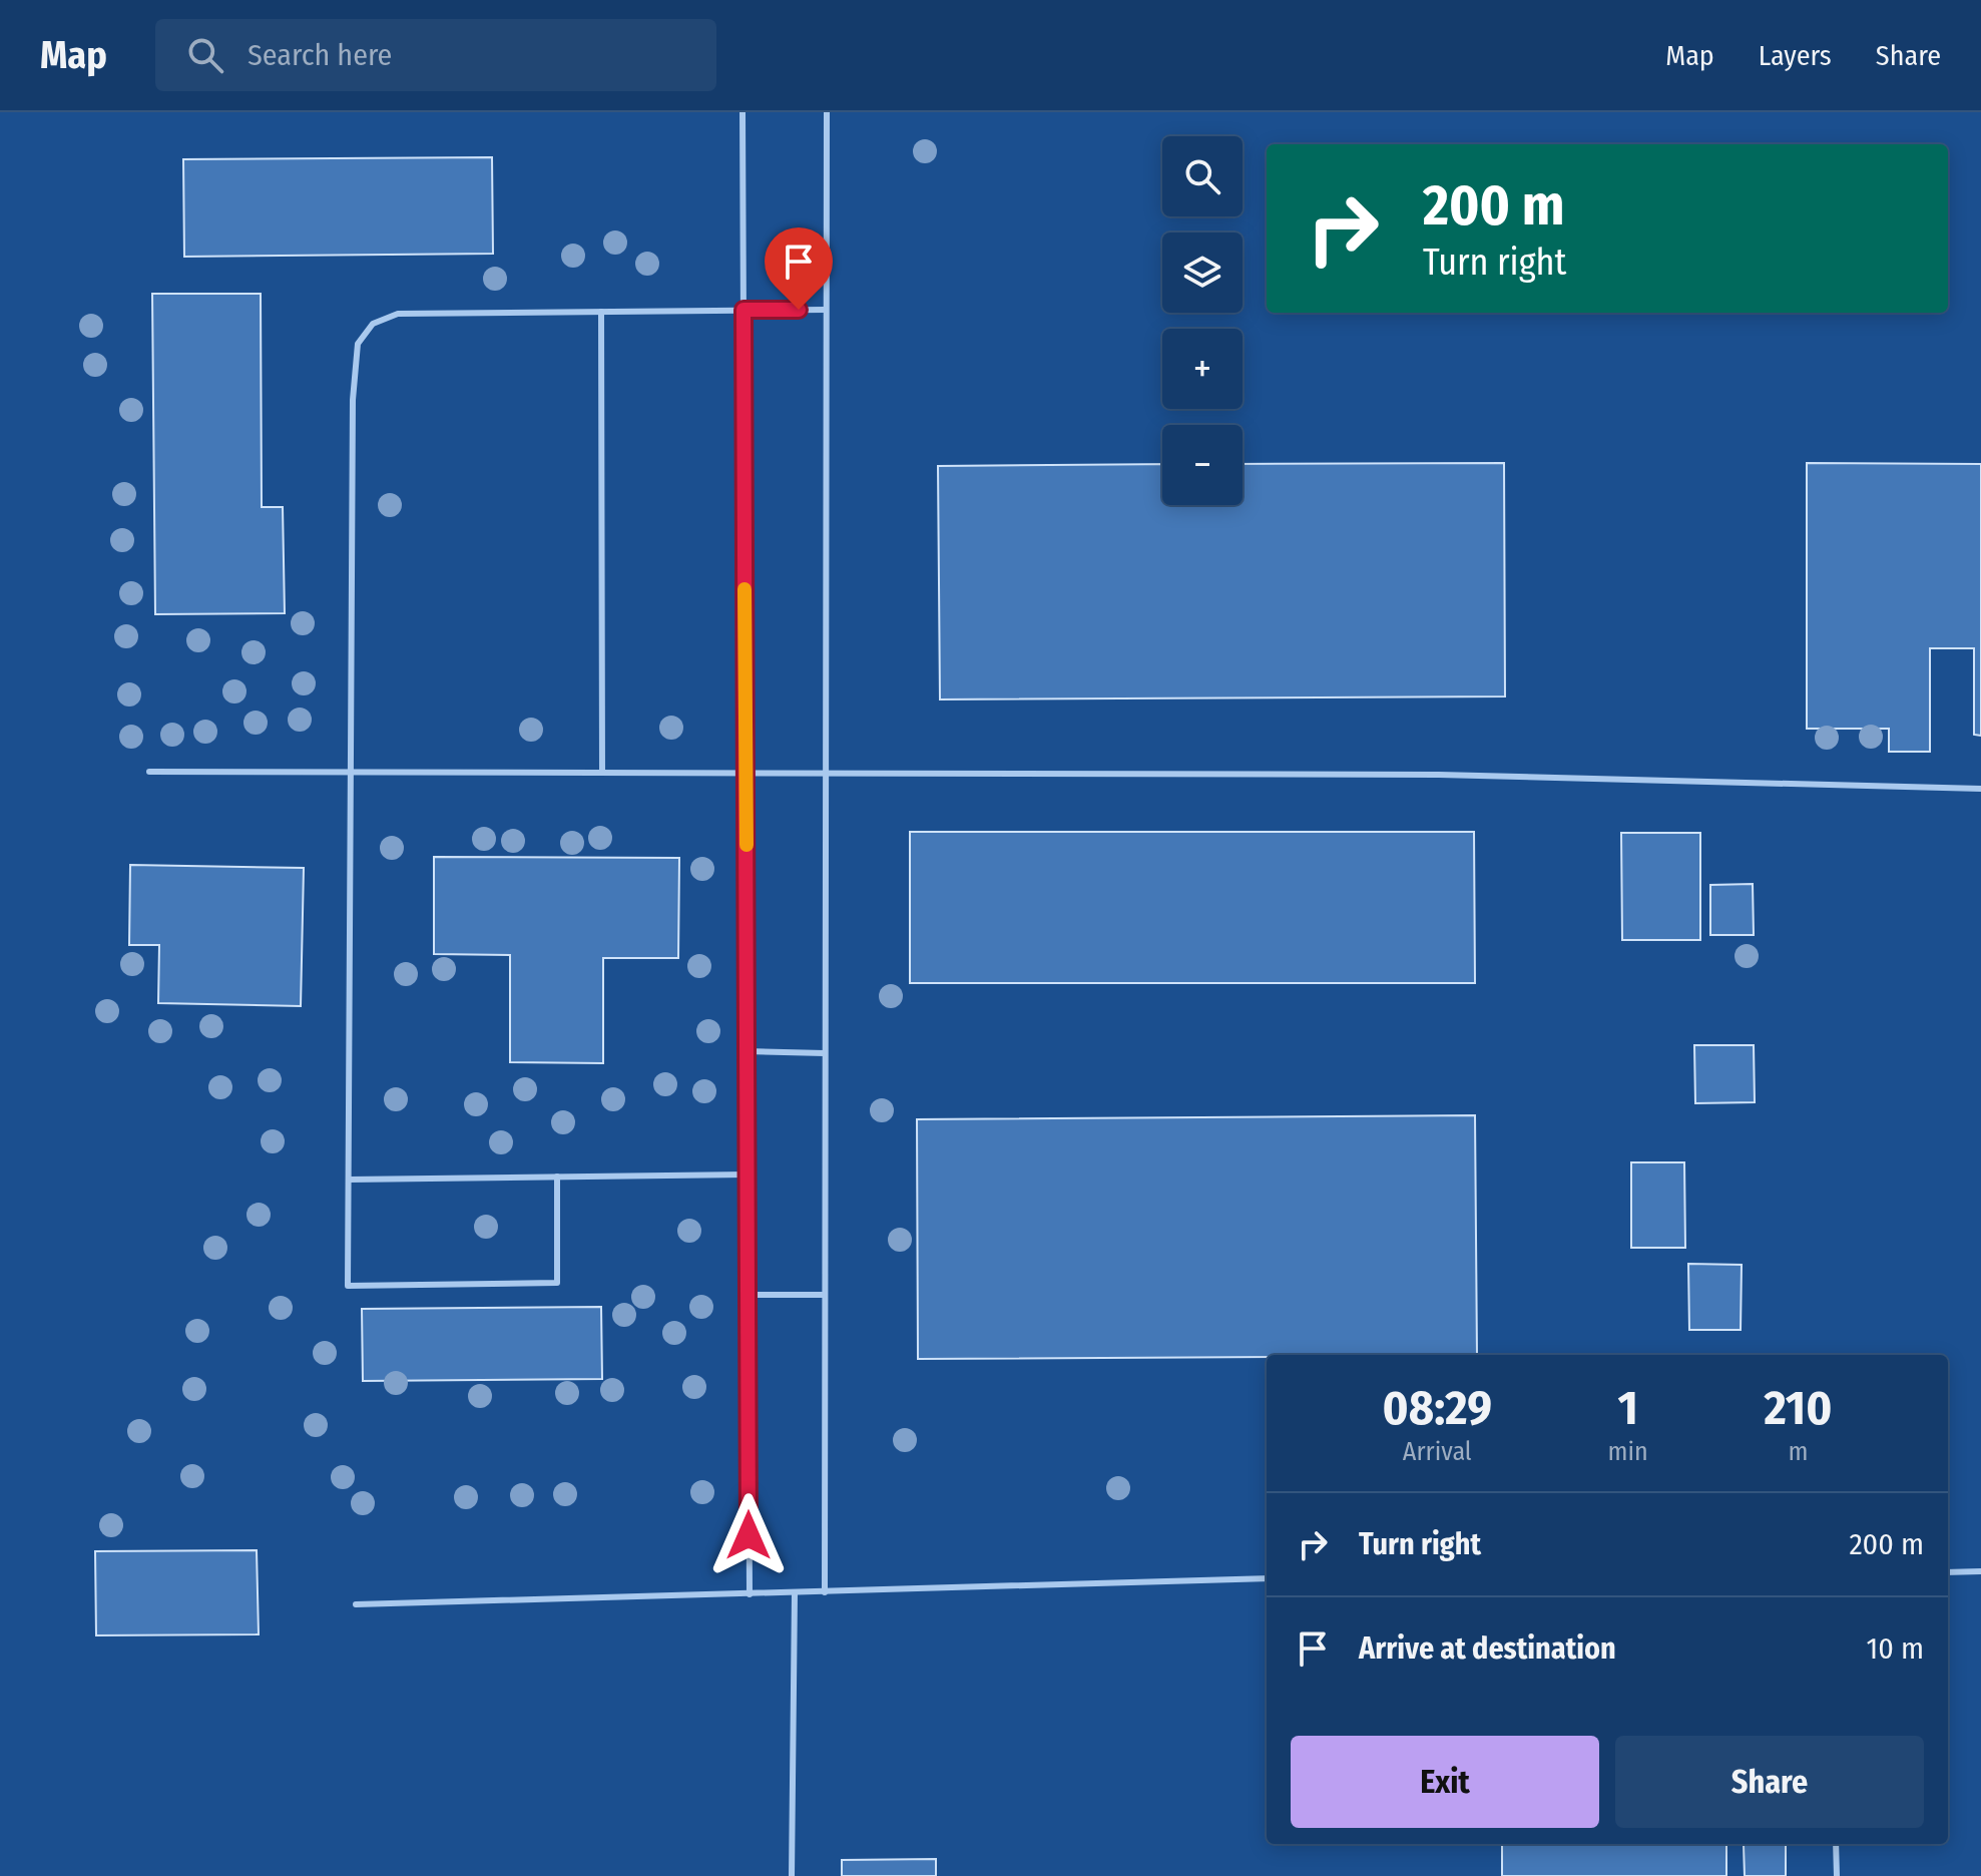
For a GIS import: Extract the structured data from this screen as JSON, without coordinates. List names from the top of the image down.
{
  "page": {
    "header": "Map",
    "search": "Search here",
    "nav": ["Map", "Layers", "Share"],
    "map_buttons": ["+", "−"],
    "turn": ["200 m", "Turn right"],
    "eta": [
      "08:29",
      "Arrival",
      "1",
      "min",
      "210",
      "m"
    ],
    "list": [
      {
        "name": "Turn right",
        "value": "200 m"
      },
      {
        "name": "Arrive at destination",
        "value": "10 m"
      }
    ],
    "buttons": ["Exit", "Share"]
  }
}
